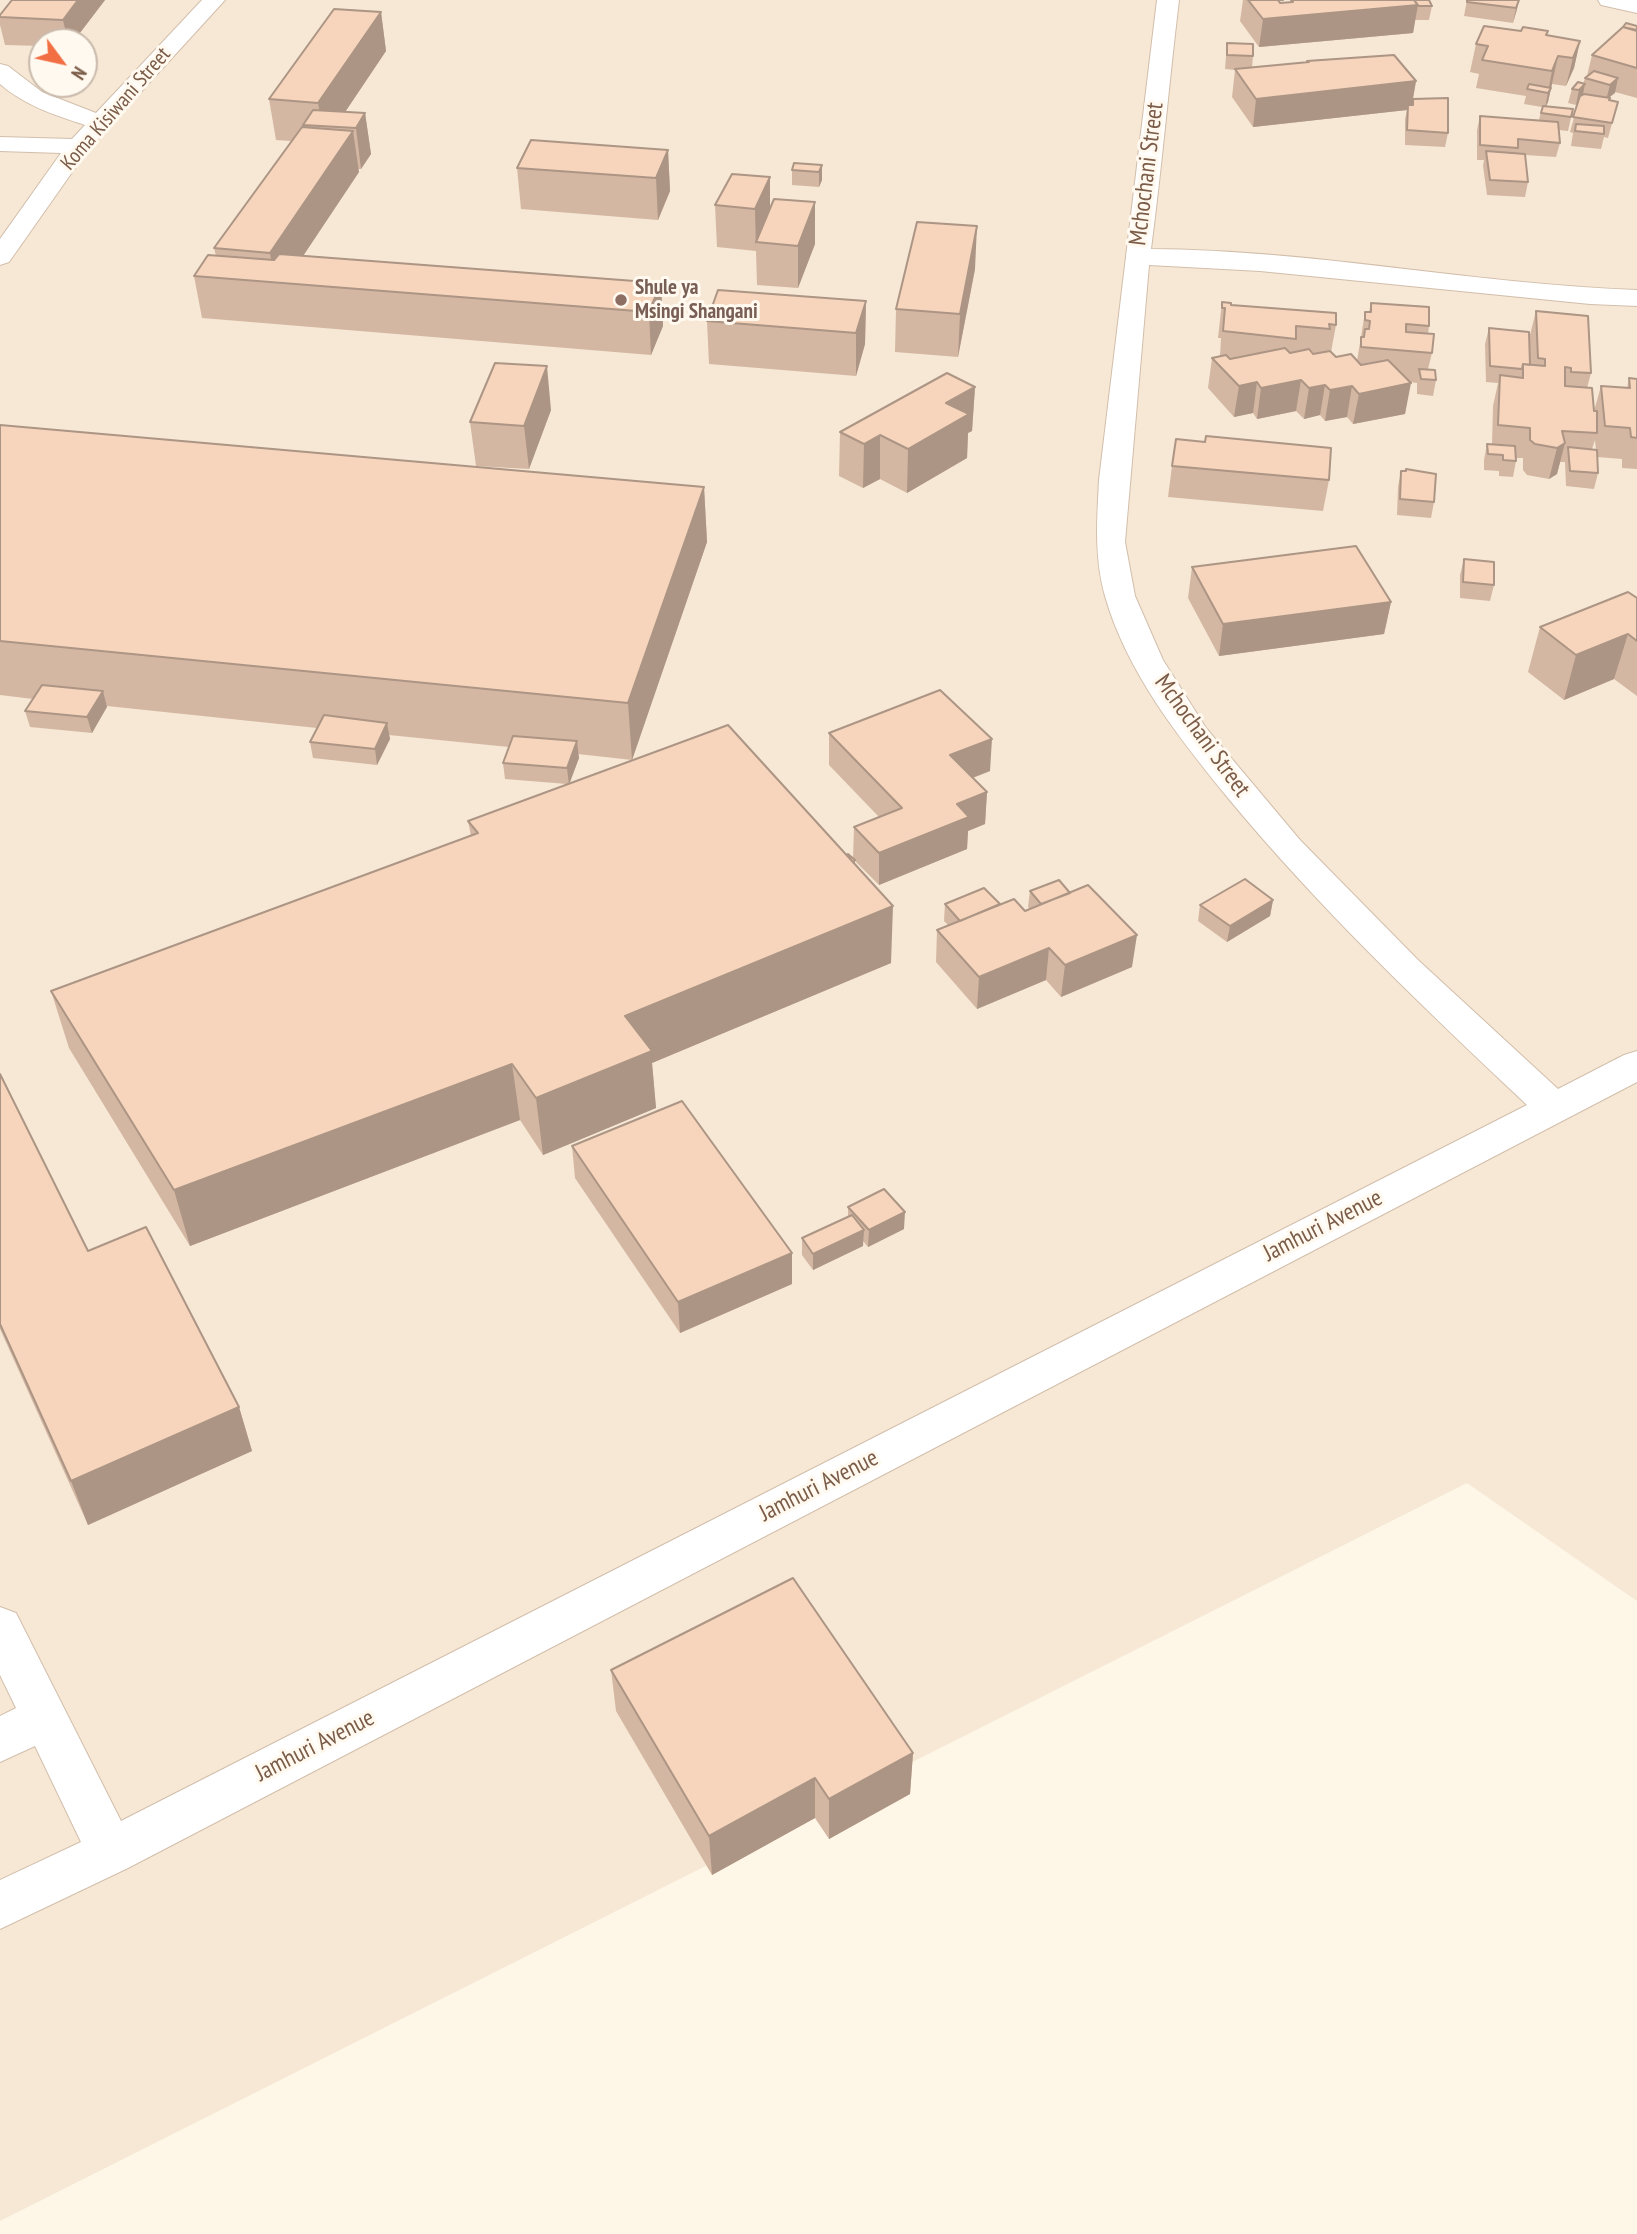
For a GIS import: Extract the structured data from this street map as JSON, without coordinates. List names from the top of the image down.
{
  "streets": {
    "street": ["Koma Kisiwani Street", "Mchochani Street", "Jamhuri Avenue"]
  },
  "crossings": [
    ["Mchochani Street", "Jamhuri Avenue"]
  ],
  "places": ["Shule ya Msingi Shangani"],
  "north": "bottom right"
}
